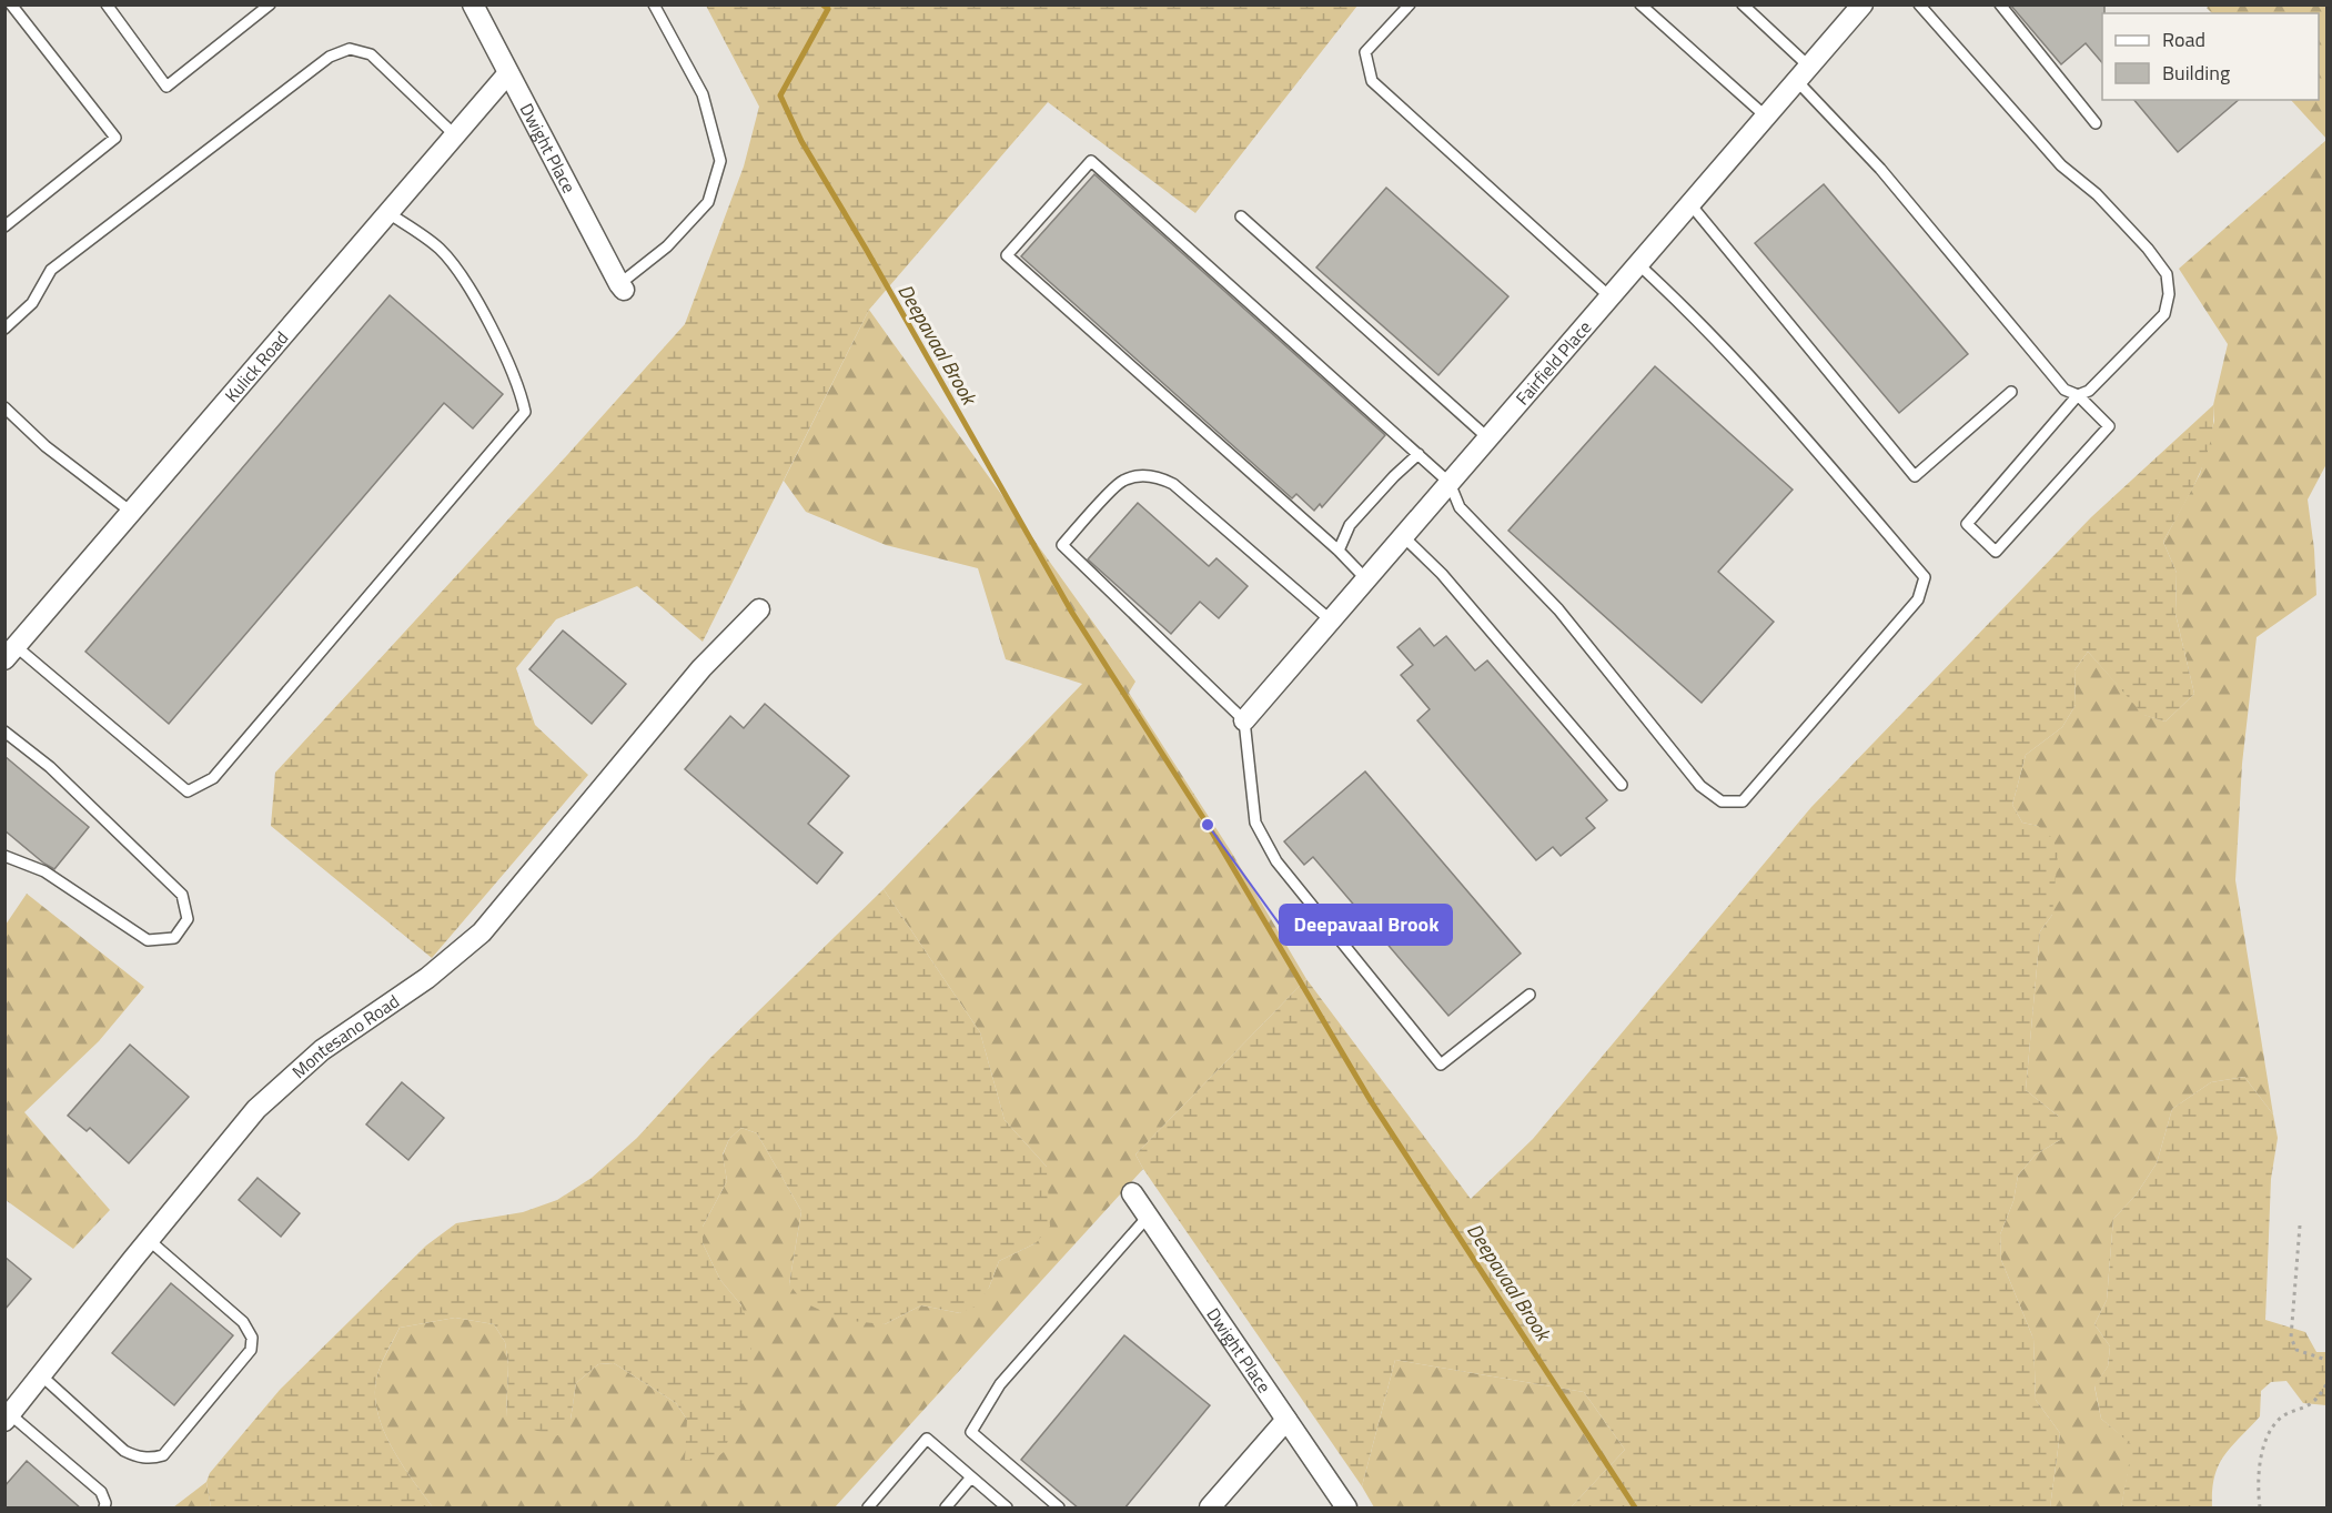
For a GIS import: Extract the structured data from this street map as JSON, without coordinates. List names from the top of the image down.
{
  "streets": {
    "street": [
      "Dwight Place",
      "Fairfield Place",
      "Kulick Road",
      "Montesano Road"
    ]
  },
  "crossings": [
    ["Dwight Place", "Kulick Road"]
  ],
  "water": ["Deepavaal Brook"],
  "places": ["Deepavaal Brook"],
  "legend": ["Road", "Building"]
}
